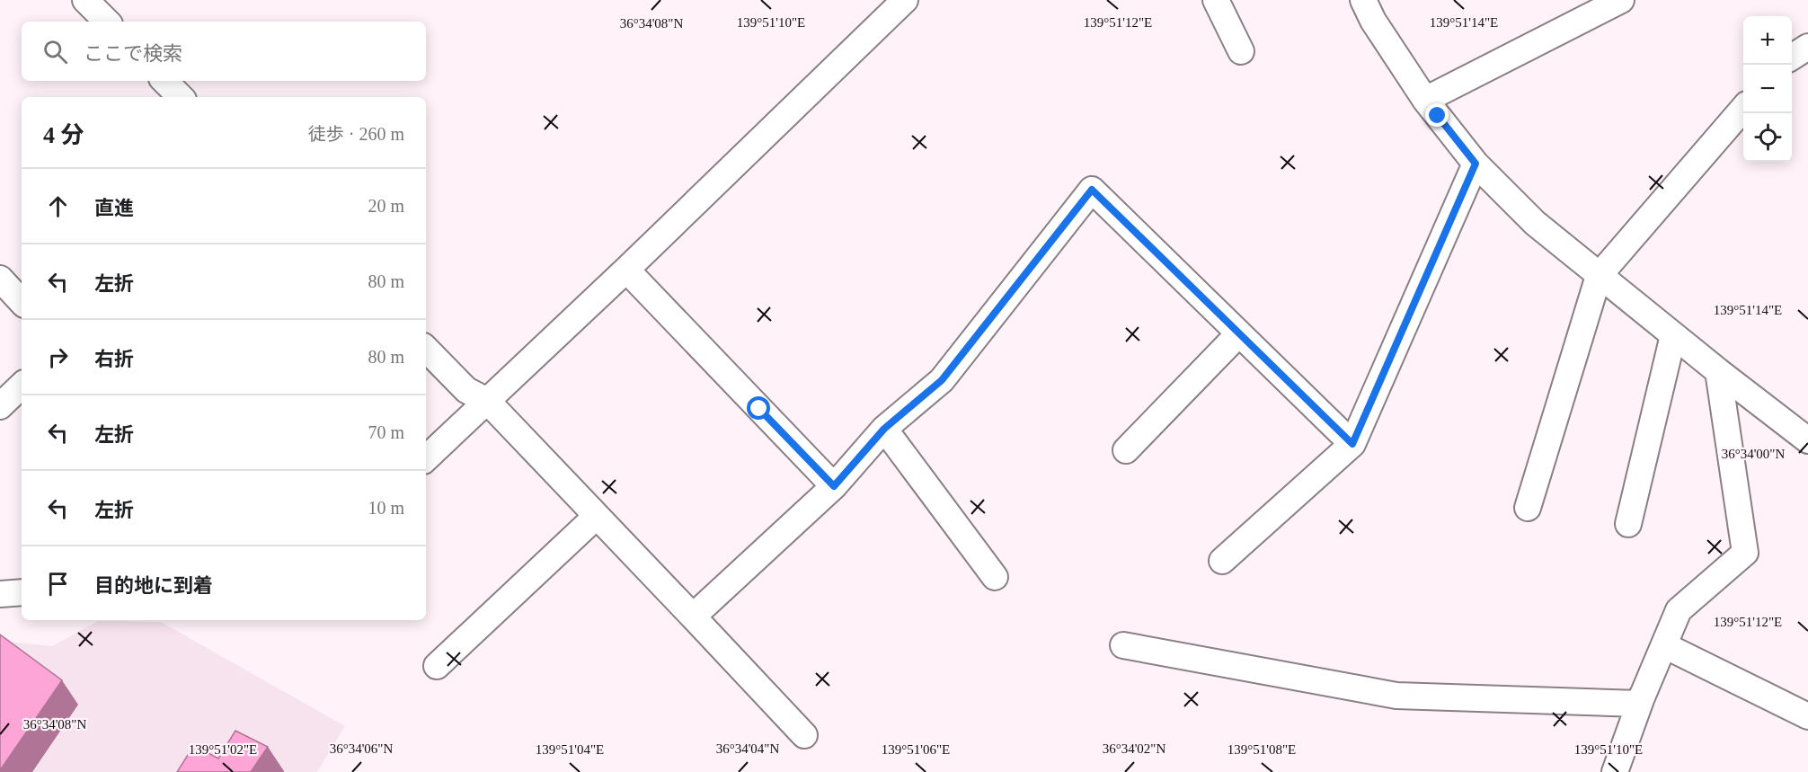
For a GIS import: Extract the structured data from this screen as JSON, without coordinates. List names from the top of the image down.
{
  "page": {
    "map_buttons": ["+", "−"],
    "search": "ここで検索",
    "heading": ["4 分", "徒歩 · 260 m"],
    "list": [
      ["直進", "20 m"],
      ["左折", "80 m"],
      ["右折", "80 m"],
      ["左折", "70 m"],
      ["左折", "10 m"],
      "目的地に到着"
    ]
  },
  "coordinates": [
    "139°51'10\"E",
    "139°51'12\"E",
    "139°51'14\"E",
    "36°34'08\"N",
    "36°34'00\"N",
    "36°34'06\"N",
    "36°34'04\"N",
    "36°34'02\"N",
    "139°51'02\"E",
    "139°51'04\"E",
    "139°51'06\"E",
    "139°51'08\"E"
  ]
}
